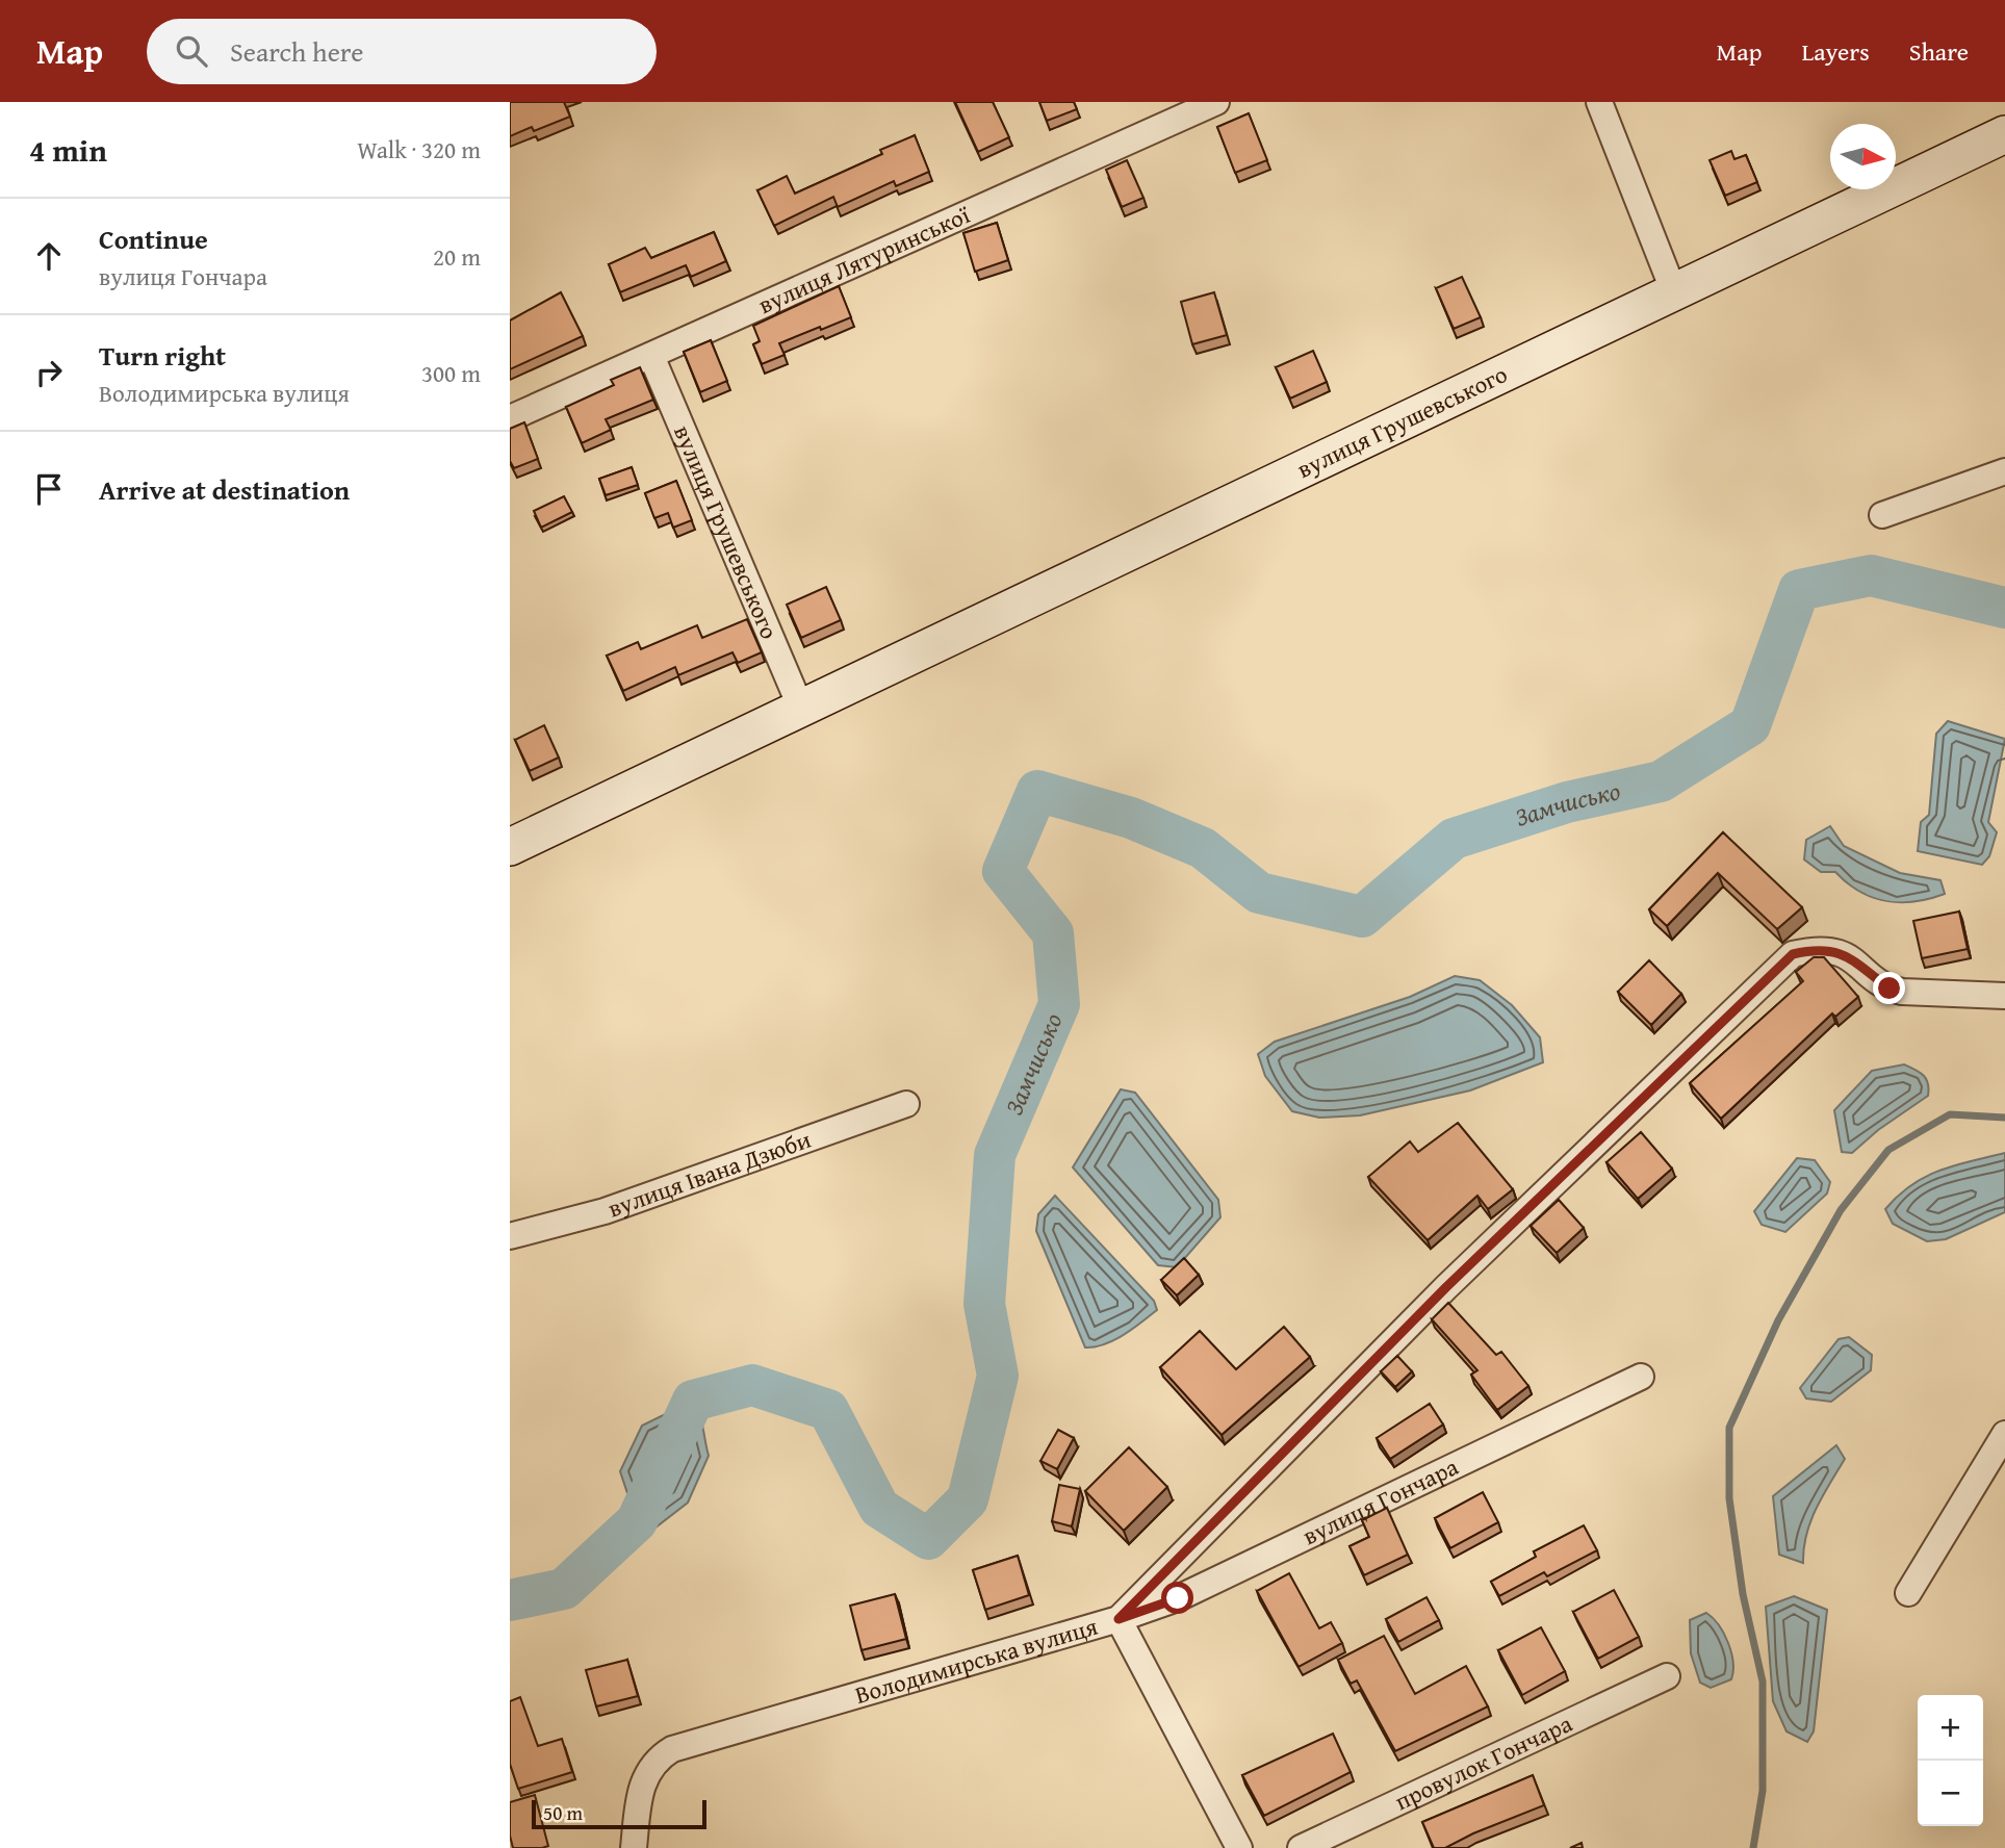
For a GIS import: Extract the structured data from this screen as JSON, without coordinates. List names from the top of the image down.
{
  "streets": {
    "street": [
      "вулиця Лятуринської",
      "вулиця Грушевського",
      "вулиця Івана Дзюби",
      "вулиця Гончара",
      "Володимирська вулиця",
      "провулок Гончара"
    ]
  },
  "crossings": [
    ["вулиця Лятуринської", "вулиця Грушевського"],
    ["вулиця Гончара", "Володимирська вулиця"]
  ],
  "water": ["Замчисько"],
  "scale_bar": "50 m",
  "north": "right",
  "page": {
    "header": "Map",
    "search": "Search here",
    "nav": ["Map", "Layers", "Share"],
    "heading": ["4 min", "Walk · 320 m"],
    "list": [
      ["Continue", "вулиця Гончара", "20 m"],
      ["Turn right", "Володимирська вулиця", "300 m"],
      "Arrive at destination"
    ],
    "map_buttons": ["+", "−"],
    "scale": "50 m"
  }
}
